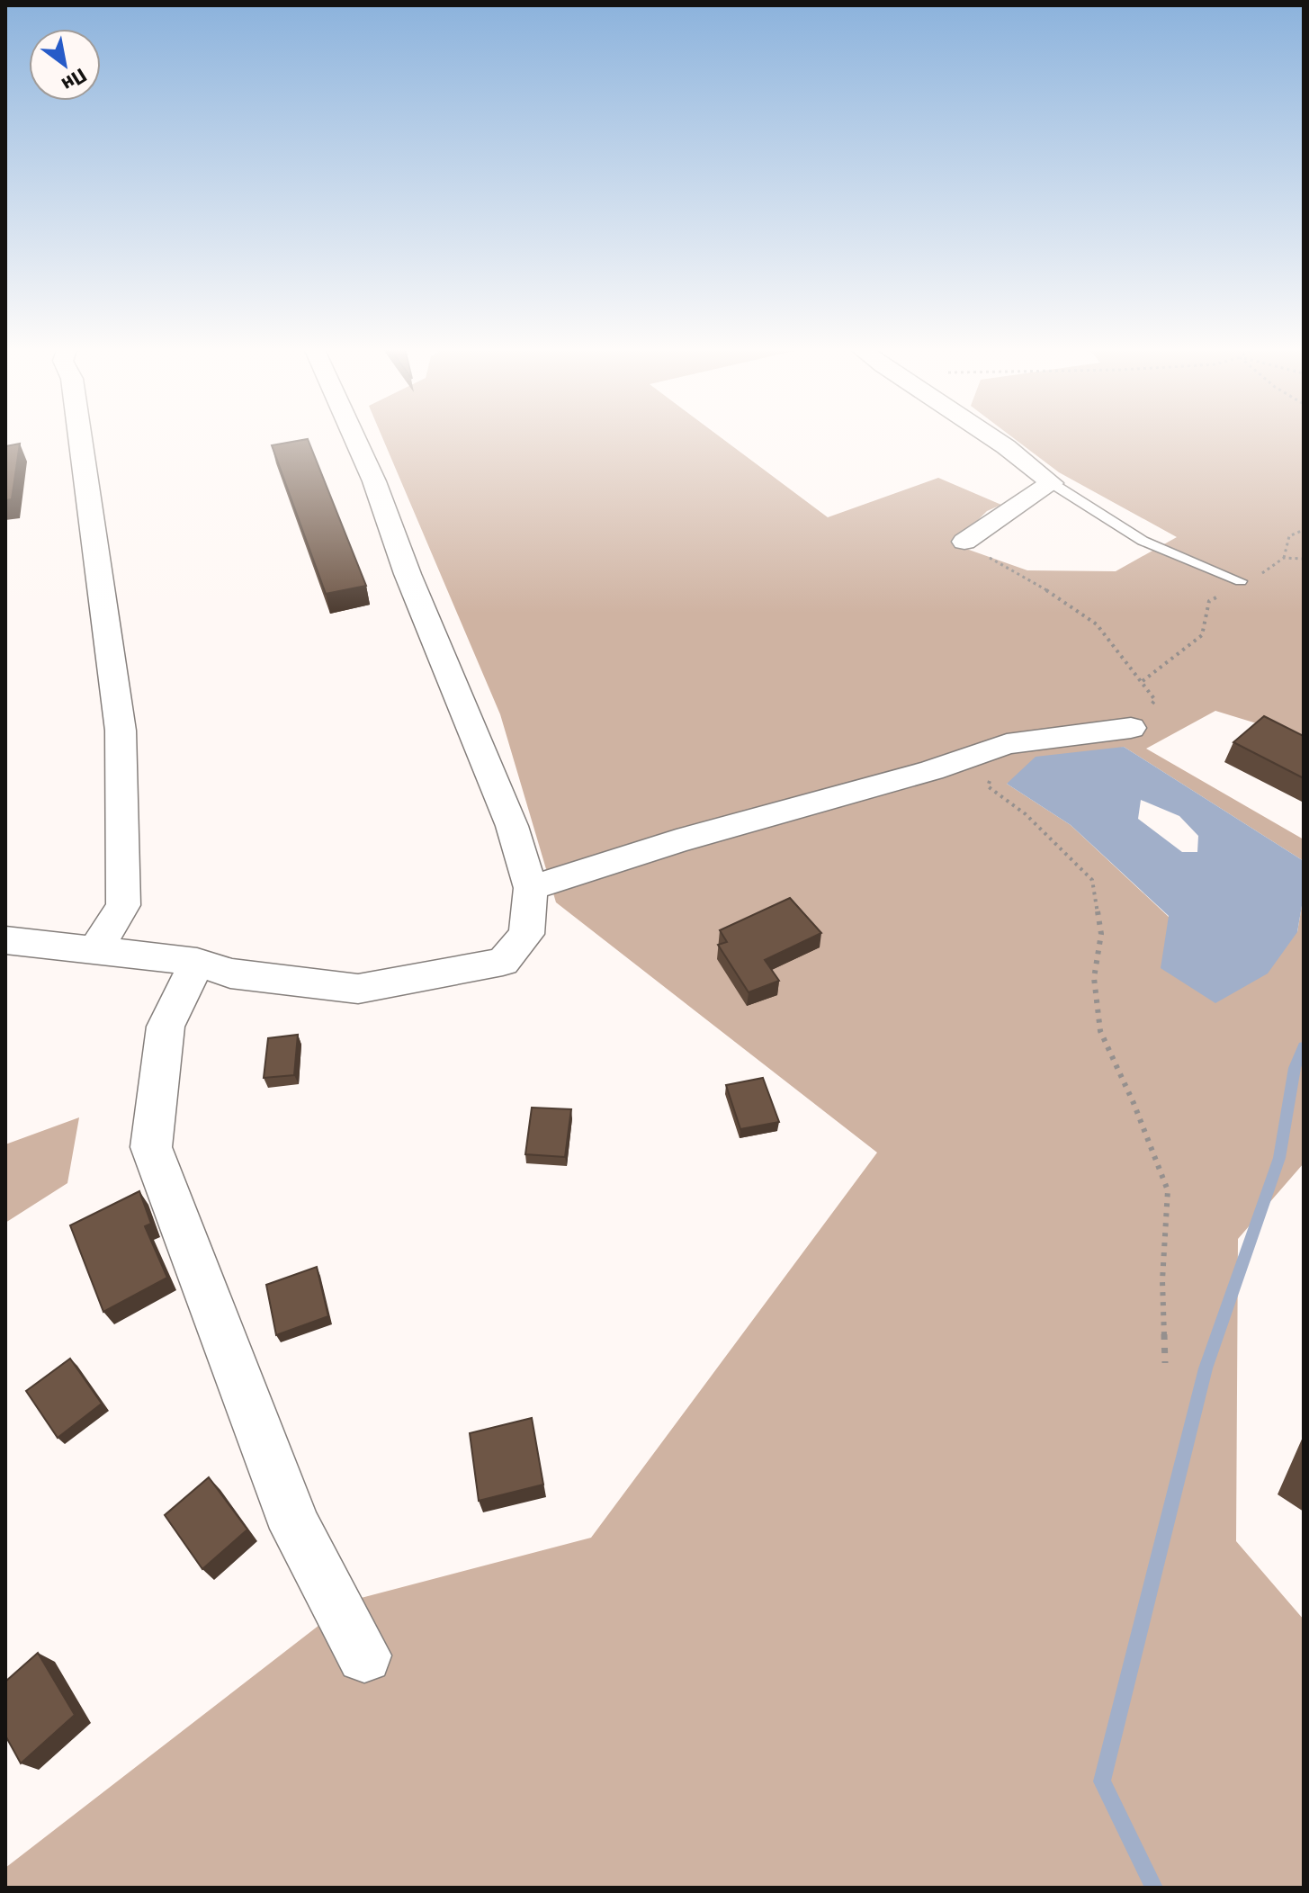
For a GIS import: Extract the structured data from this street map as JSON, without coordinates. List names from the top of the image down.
{
  "north": "bottom right"
}
